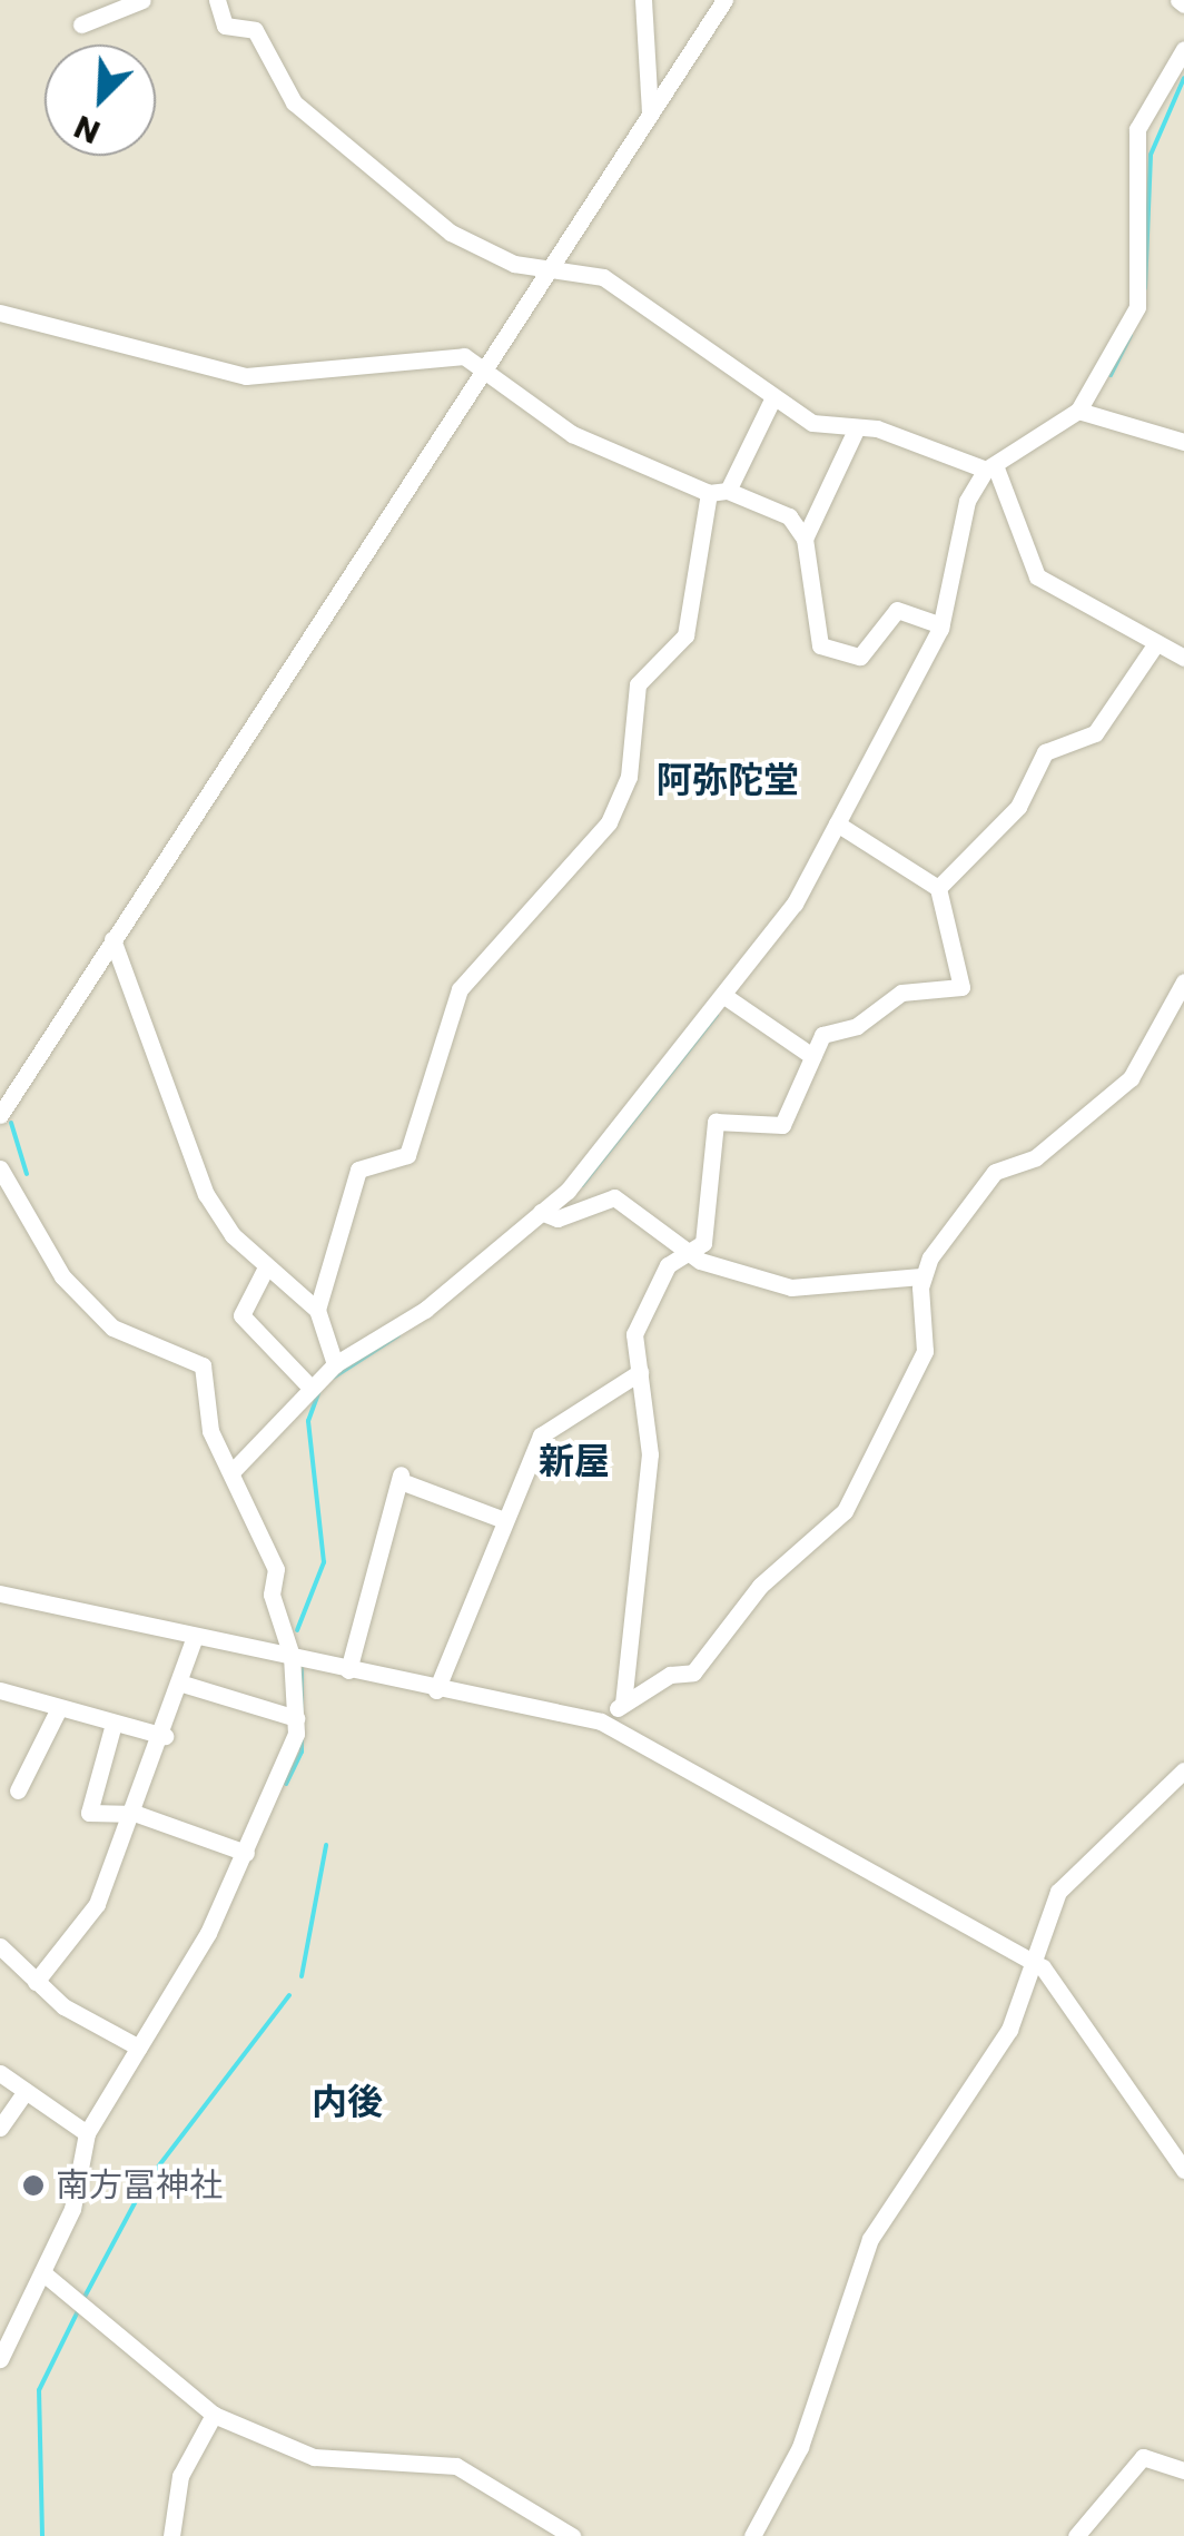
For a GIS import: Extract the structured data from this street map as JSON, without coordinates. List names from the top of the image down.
{
  "districts": ["阿弥陀堂", "新屋", "内後"],
  "places": ["南方冨神社"],
  "north": "bottom left"
}
